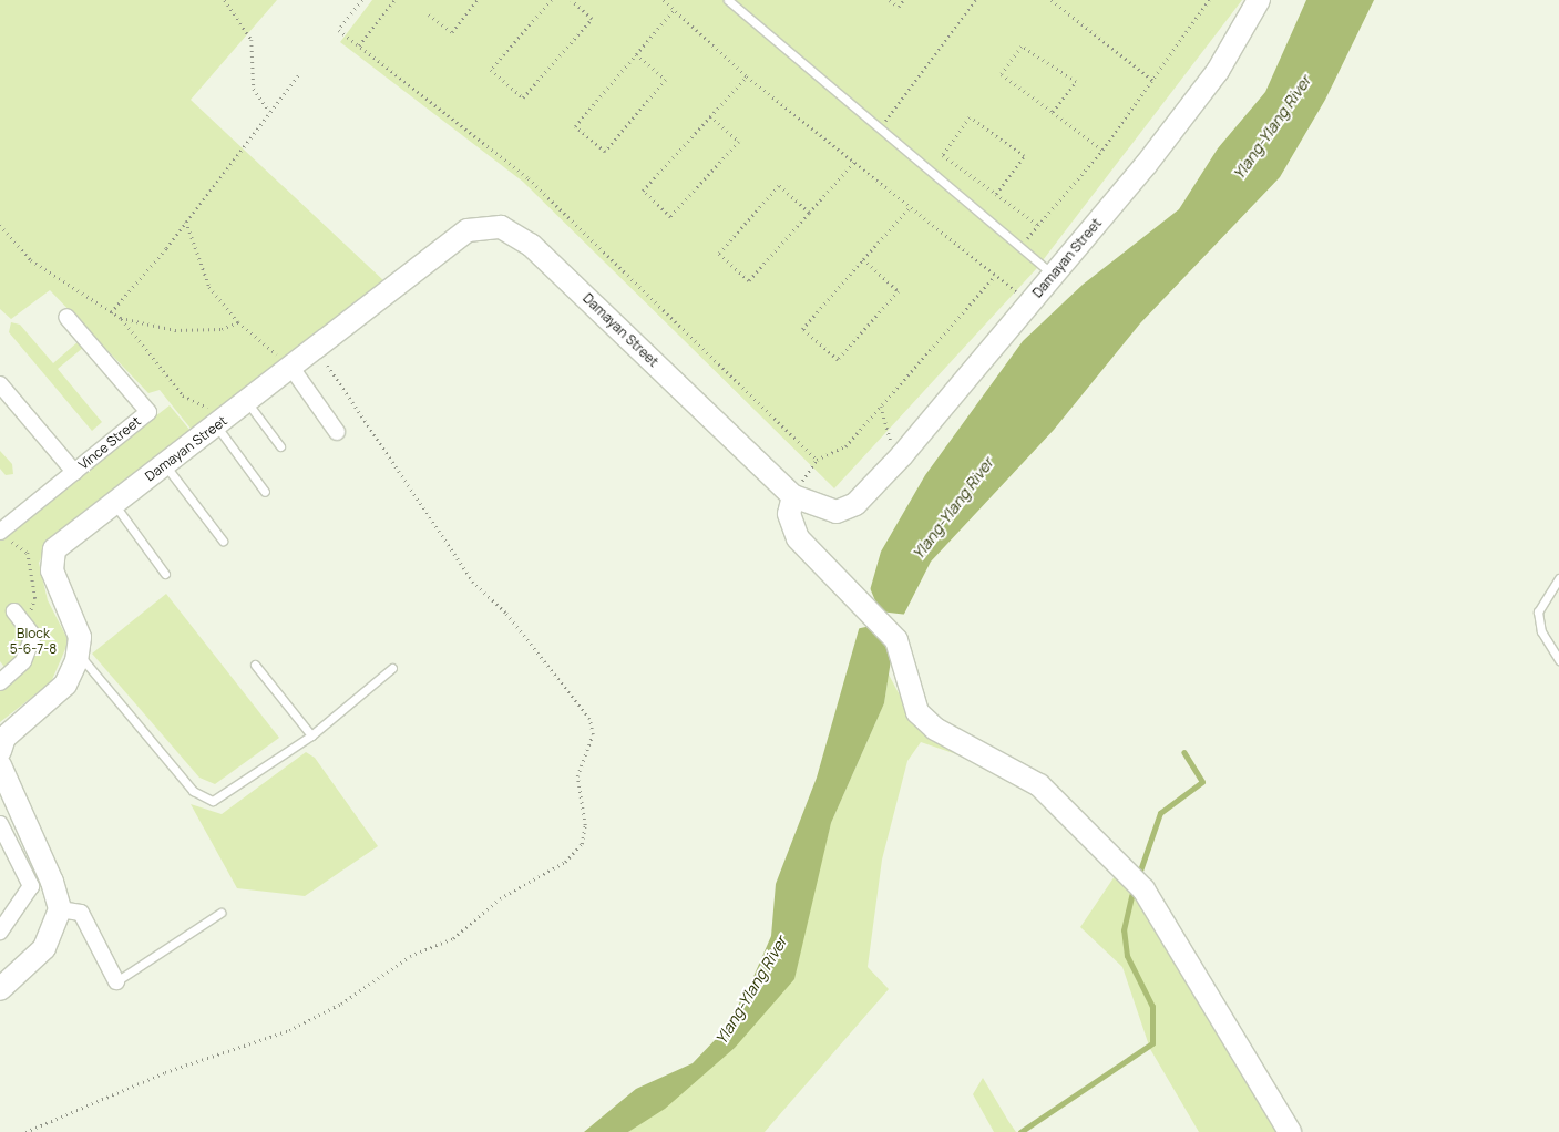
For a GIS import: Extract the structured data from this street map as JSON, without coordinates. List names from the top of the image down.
{
  "streets": {
    "street": ["Damayan Street", "Vince Street"]
  },
  "water": ["Ylang-Ylang River"],
  "parks": ["Block 5-6-7-8"]
}
